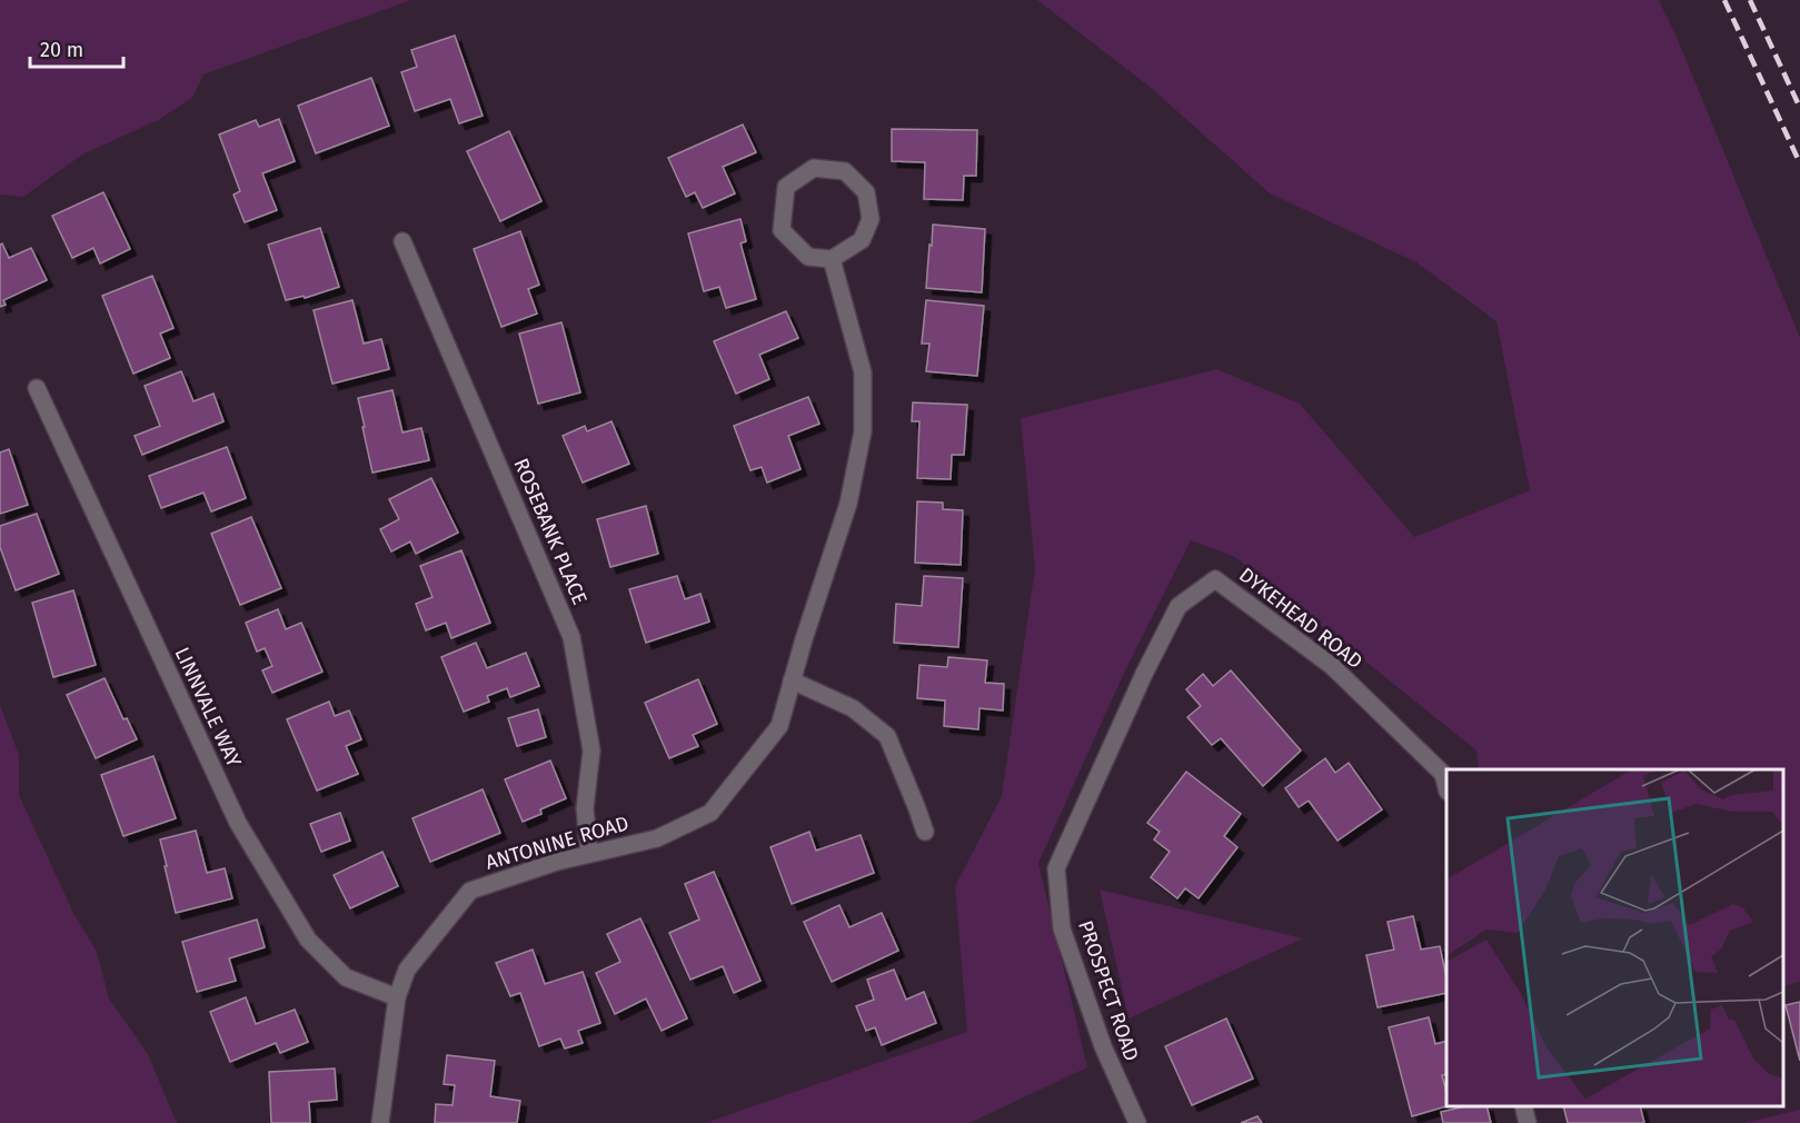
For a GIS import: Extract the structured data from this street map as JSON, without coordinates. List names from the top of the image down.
{
  "streets": {
    "street": [
      "ROSEBANK PLACE",
      "DYKEHEAD ROAD",
      "LINNVALE WAY",
      "ANTONINE ROAD",
      "PROSPECT ROAD"
    ]
  },
  "crossings": [
    ["ROSEBANK PLACE", "ANTONINE ROAD"],
    ["DYKEHEAD ROAD", "PROSPECT ROAD"],
    ["LINNVALE WAY", "ANTONINE ROAD"]
  ],
  "scale_bar": "20 m"
}
